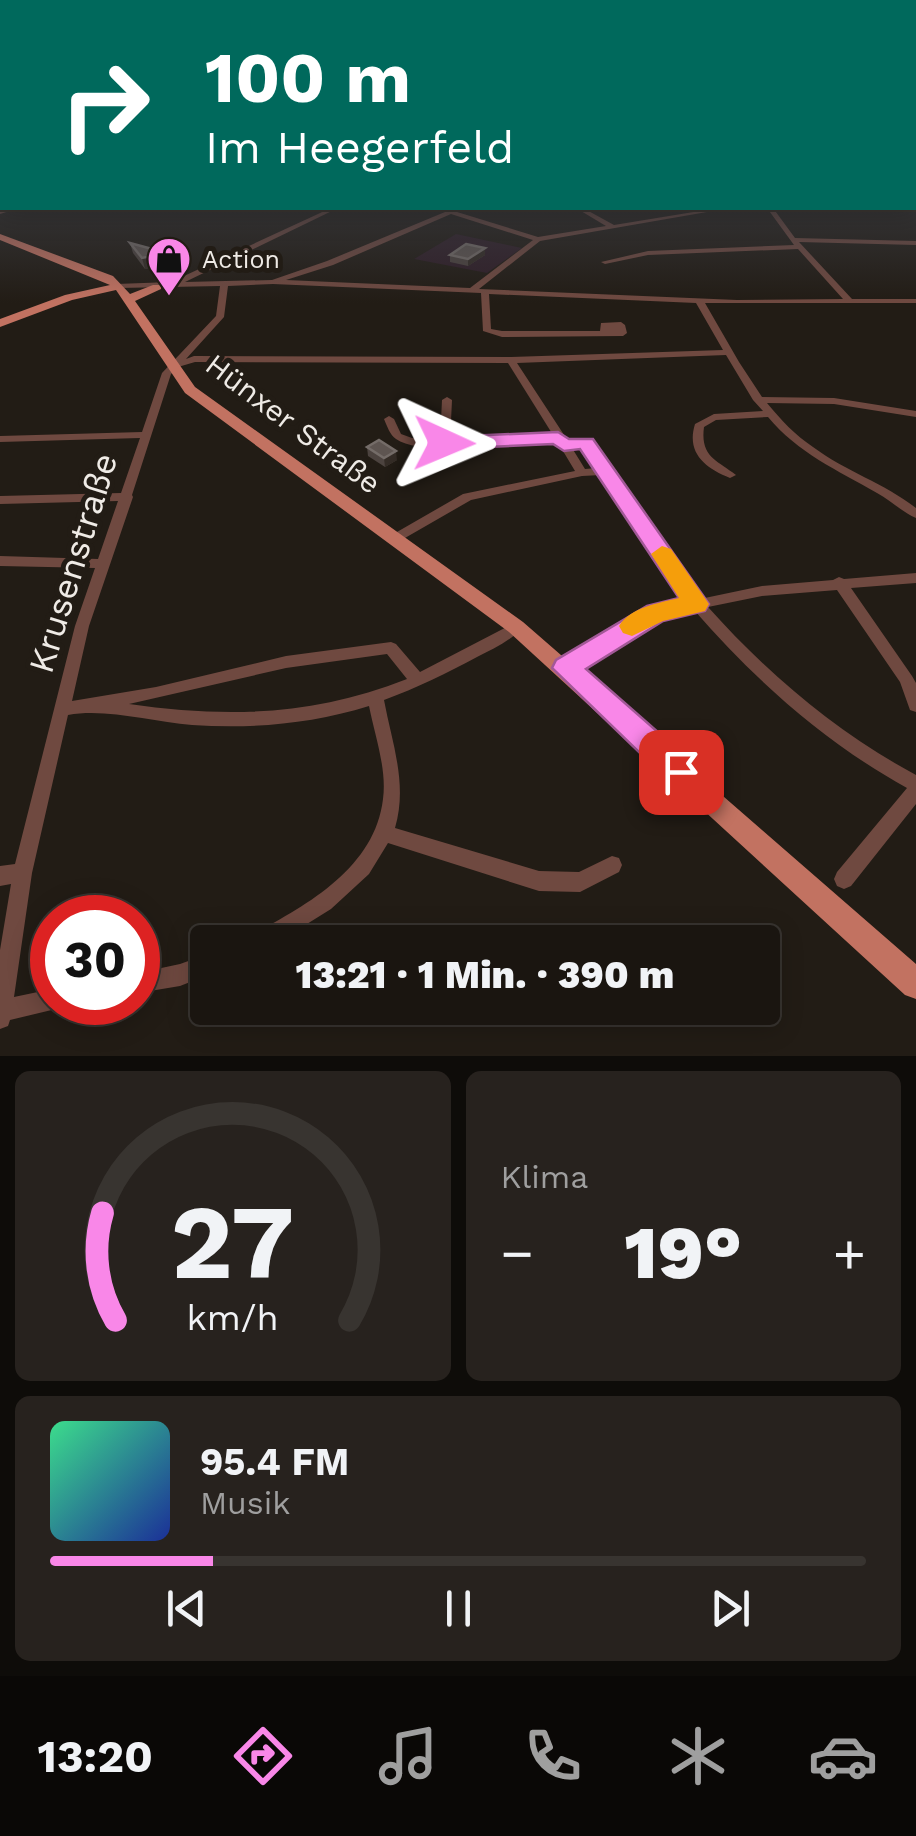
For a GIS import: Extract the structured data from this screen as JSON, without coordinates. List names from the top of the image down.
{
  "streets": {
    "main road": ["Hünxer Straße"],
    "street": ["Krusenstraße"]
  },
  "crossings": [
    ["Hünxer Straße", "Krusenstraße"]
  ],
  "places": {
    "shop": ["Action"]
  },
  "page": {
    "turn": ["100 m", "Im Heegerfeld"],
    "limit": "30",
    "trip": "13:21 · 1 Min. · 390 m",
    "tile": "Klima",
    "heat": ["−", "19°", "+"],
    "song": ["95.4 FM", "Musik"],
    "tabs": "13:20",
    "gauge": ["27", "km/h"]
  }
}
